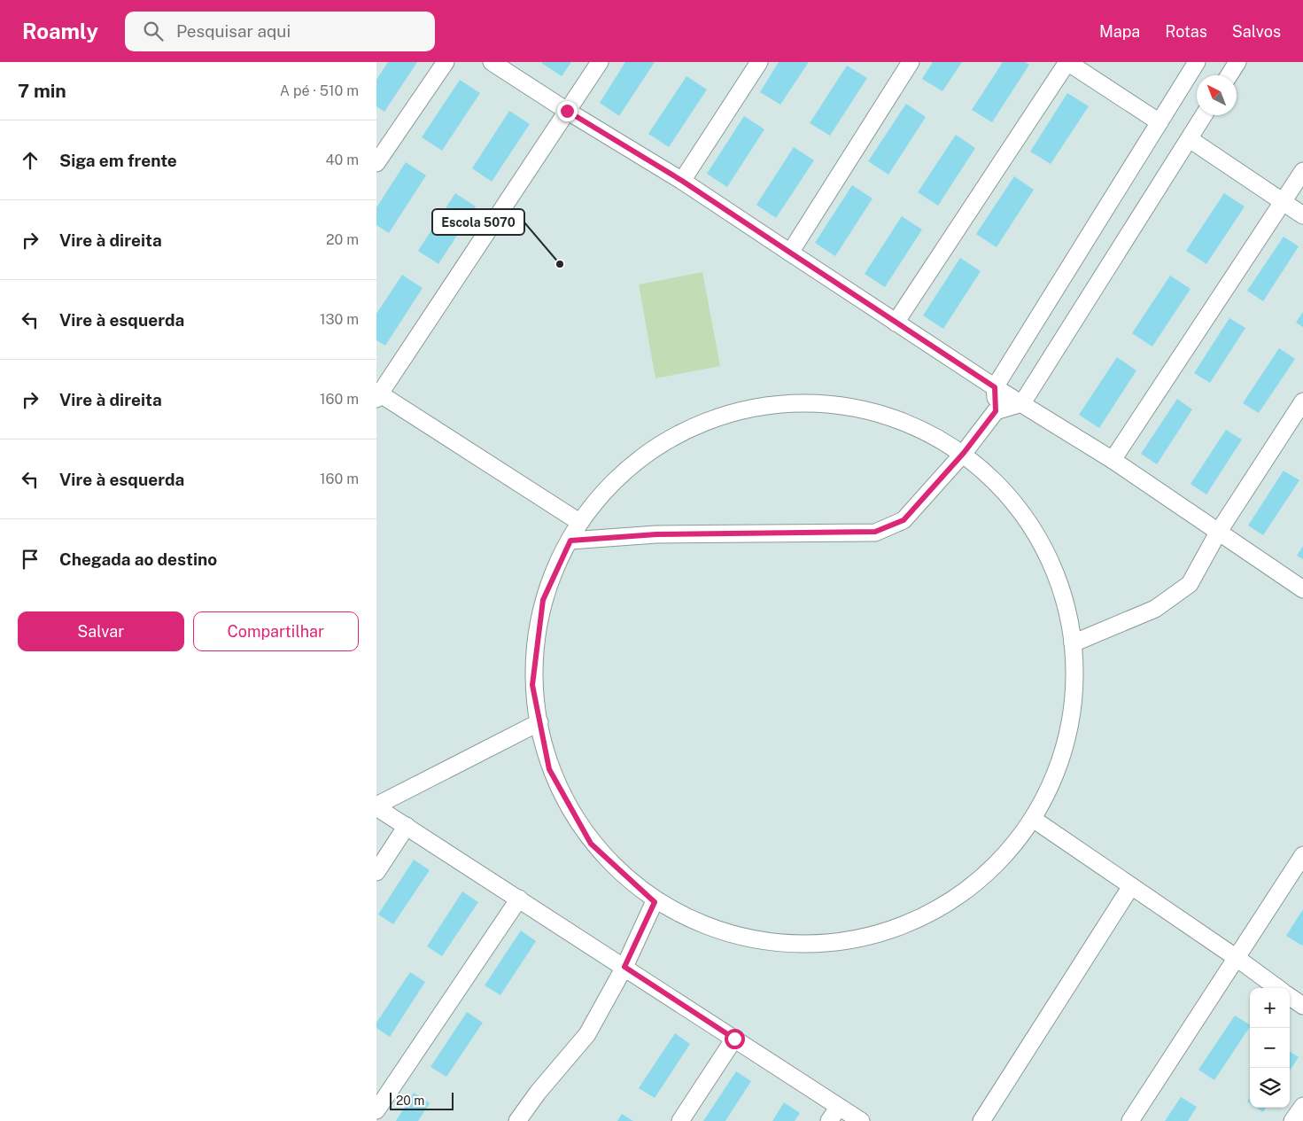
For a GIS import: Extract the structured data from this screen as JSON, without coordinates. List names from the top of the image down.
{
  "places": ["Escola 5070"],
  "scale_bar": "20 m",
  "north": "top left",
  "page": {
    "header": "Roamly",
    "search": "Pesquisar aqui",
    "nav": ["Mapa", "Rotas", "Salvos"],
    "heading": ["7 min", "A pé · 510 m"],
    "list": [
      ["Siga em frente", "40 m"],
      ["Vire à direita", "20 m"],
      ["Vire à esquerda", "130 m"],
      ["Vire à direita", "160 m"],
      ["Vire à esquerda", "160 m"],
      "Chegada ao destino"
    ],
    "buttons": ["Salvar", "Compartilhar"],
    "map_buttons": ["+", "−"],
    "scale": "20 m"
  }
}
